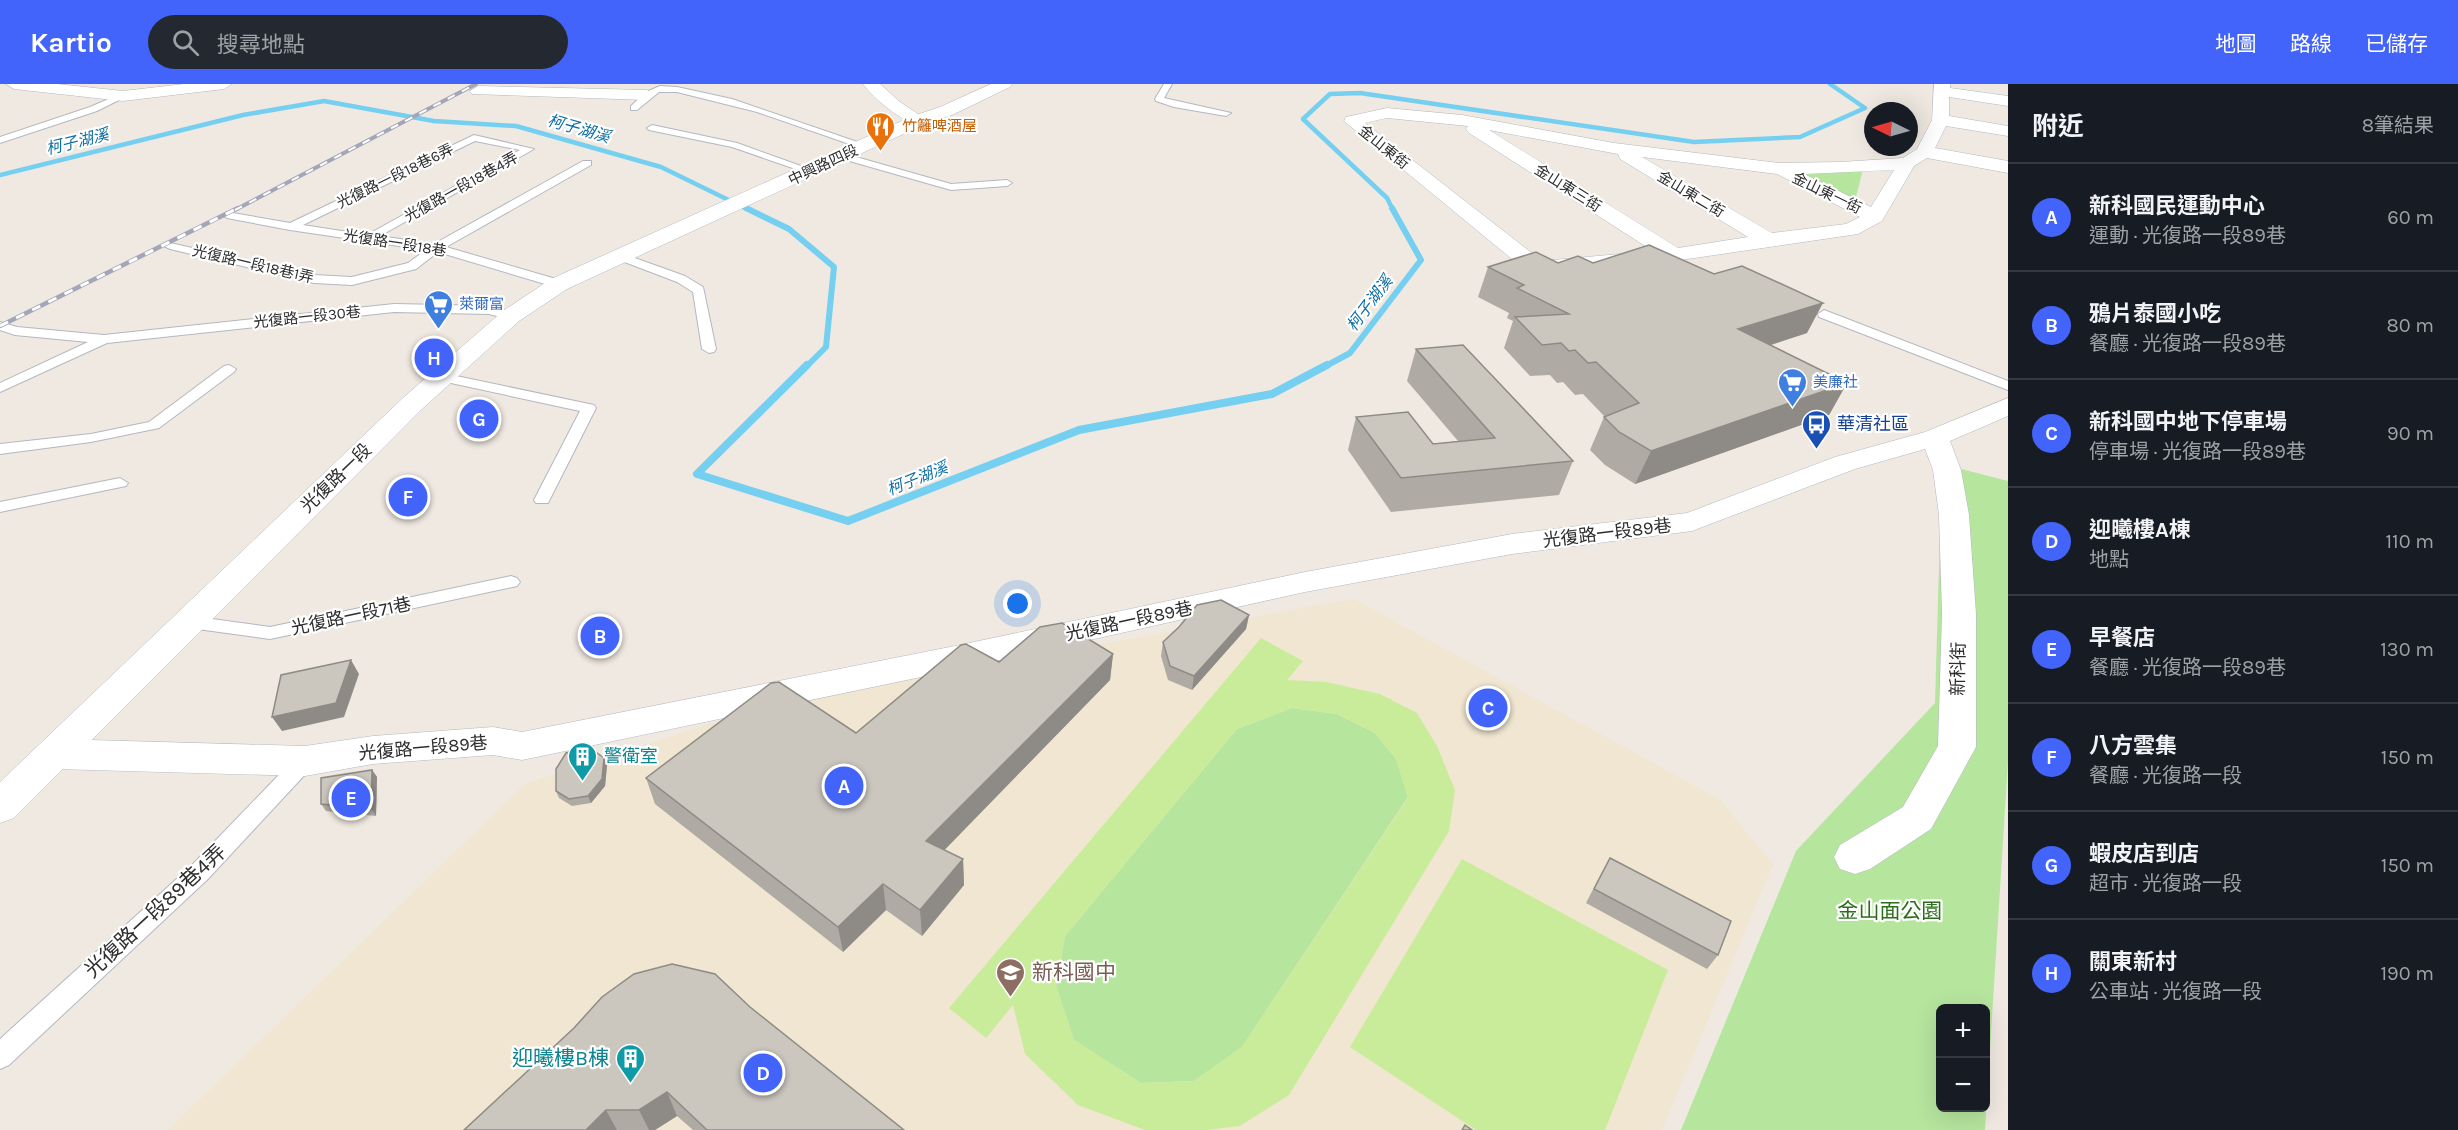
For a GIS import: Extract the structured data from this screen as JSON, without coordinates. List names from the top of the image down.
{
  "streets": {
    "street": [
      "金山東街",
      "中興路四段",
      "金山東三街",
      "金山東一街",
      "金山東二街",
      "光復路一段",
      "光復路一段89巷",
      "新科街"
    ],
    "lane": [
      "光復路一段18巷6弄",
      "光復路一段18巷4弄",
      "光復路一段18巷",
      "光復路一段18巷1弄",
      "光復路一段30巷",
      "光復路一段71巷",
      "光復路一段89巷4弄"
    ]
  },
  "crossings": [
    ["金山東街", "金山東三街"],
    ["金山東街", "金山東一街"],
    ["金山東街", "金山東二街"],
    ["中興路四段", "光復路一段"],
    ["光復路一段18巷6弄", "光復路一段18巷4弄"],
    ["光復路一段18巷6弄", "光復路一段18巷"],
    ["光復路一段18巷4弄", "光復路一段18巷"],
    ["光復路一段18巷", "光復路一段18巷1弄"],
    ["光復路一段18巷", "光復路一段"],
    ["光復路一段30巷", "光復路一段"],
    ["光復路一段", "光復路一段89巷"],
    ["光復路一段", "光復路一段71巷"],
    ["光復路一段89巷", "新科街"],
    ["光復路一段89巷", "光復路一段89巷4弄"]
  ],
  "water": ["柯子湖溪"],
  "parks": ["金山面公園"],
  "places": {
    "restaurant": ["竹籬啤酒屋"],
    "supermarket": ["萊爾富", "美廉社"],
    "bus stop": ["華清社區"],
    "building": ["警衛室", "迎曦樓B棟"],
    "school or university": ["新科國中"]
  },
  "north": "left",
  "page": {
    "header": "Kartio",
    "search": "搜尋地點",
    "nav": ["地圖", "路線", "已儲存"],
    "heading": ["附近", "8筆結果"],
    "list": [
      {
        "mark": "A",
        "name": "新科國民運動中心",
        "note": "運動 · 光復路一段89巷",
        "value": "60 m"
      },
      {
        "mark": "B",
        "name": "鴉片泰國小吃",
        "note": "餐廳 · 光復路一段89巷",
        "value": "80 m"
      },
      {
        "mark": "C",
        "name": "新科國中地下停車場",
        "note": "停車場 · 光復路一段89巷",
        "value": "90 m"
      },
      {
        "mark": "D",
        "name": "迎曦樓A棟",
        "note": "地點",
        "value": "110 m"
      },
      {
        "mark": "E",
        "name": "早餐店",
        "note": "餐廳 · 光復路一段89巷",
        "value": "130 m"
      },
      {
        "mark": "F",
        "name": "八方雲集",
        "note": "餐廳 · 光復路一段",
        "value": "150 m"
      },
      {
        "mark": "G",
        "name": "蝦皮店到店",
        "note": "超市 · 光復路一段",
        "value": "150 m"
      },
      {
        "mark": "H",
        "name": "關東新村",
        "note": "公車站 · 光復路一段",
        "value": "190 m"
      }
    ],
    "pins": [
      "H",
      "G",
      "F",
      "B",
      "C",
      "A",
      "E",
      "D"
    ],
    "map_buttons": ["+", "−"]
  }
}
